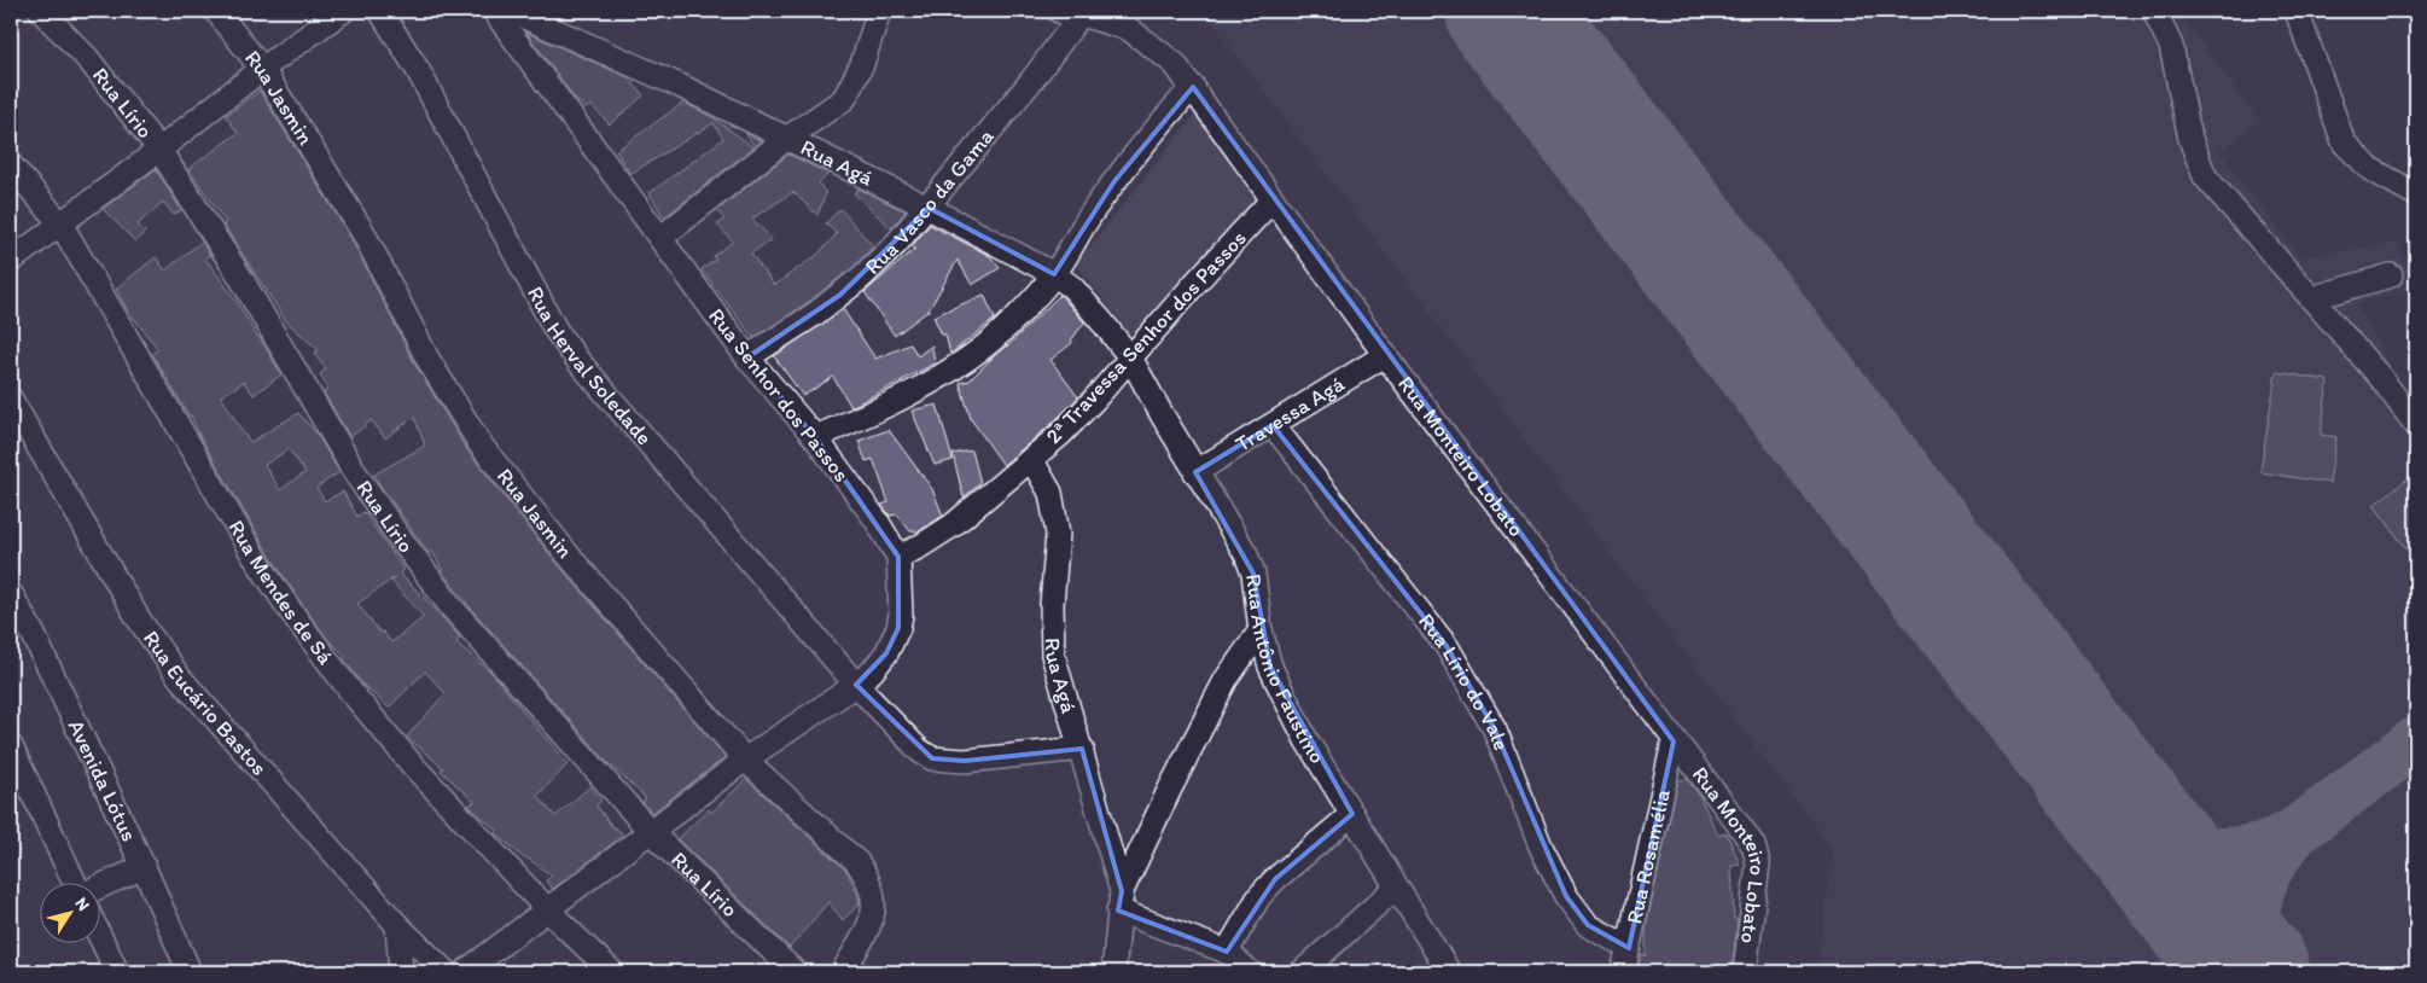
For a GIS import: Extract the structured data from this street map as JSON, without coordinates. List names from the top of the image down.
{
  "streets": {
    "street": [
      "Rua Jasmin",
      "Rua Lírio",
      "Rua Agá",
      "Rua Vasco da Gama",
      "2ª Travessa Senhor dos Passos",
      "Rua Herval Soledade",
      "Rua Senhor dos Passos",
      "Travessa Agá",
      "Rua Monteiro Lobato",
      "Rua Mendes de Sá",
      "Rua Antônio Faustino",
      "Rua Lírio do Vale",
      "Rua Eucário Bastos",
      "Avenida Lótus",
      "Rua Rosamélia"
    ]
  },
  "crossings": [
    ["Rua Jasmin", "Rua Senhor dos Passos"],
    ["Rua Lírio", "Rua Senhor dos Passos"],
    ["Rua Agá", "Rua Vasco da Gama"],
    ["Rua Agá", "2ª Travessa Senhor dos Passos"],
    ["Rua Agá", "Rua Herval Soledade"],
    ["Rua Agá", "Rua Antônio Faustino"],
    ["Rua Vasco da Gama", "Rua Senhor dos Passos"],
    ["Rua Vasco da Gama", "Rua Monteiro Lobato"],
    ["2ª Travessa Senhor dos Passos", "Rua Senhor dos Passos"],
    ["2ª Travessa Senhor dos Passos", "Rua Monteiro Lobato"],
    ["2ª Travessa Senhor dos Passos", "Rua Antônio Faustino"],
    ["Rua Herval Soledade", "Rua Senhor dos Passos"],
    ["Rua Senhor dos Passos", "Rua Mendes de Sá"],
    ["Travessa Agá", "Rua Monteiro Lobato"],
    ["Travessa Agá", "Rua Antônio Faustino"],
    ["Travessa Agá", "Rua Lírio do Vale"],
    ["Rua Monteiro Lobato", "Rua Rosamélia"],
    ["Rua Lírio do Vale", "Rua Rosamélia"]
  ],
  "north": "top right"
}
